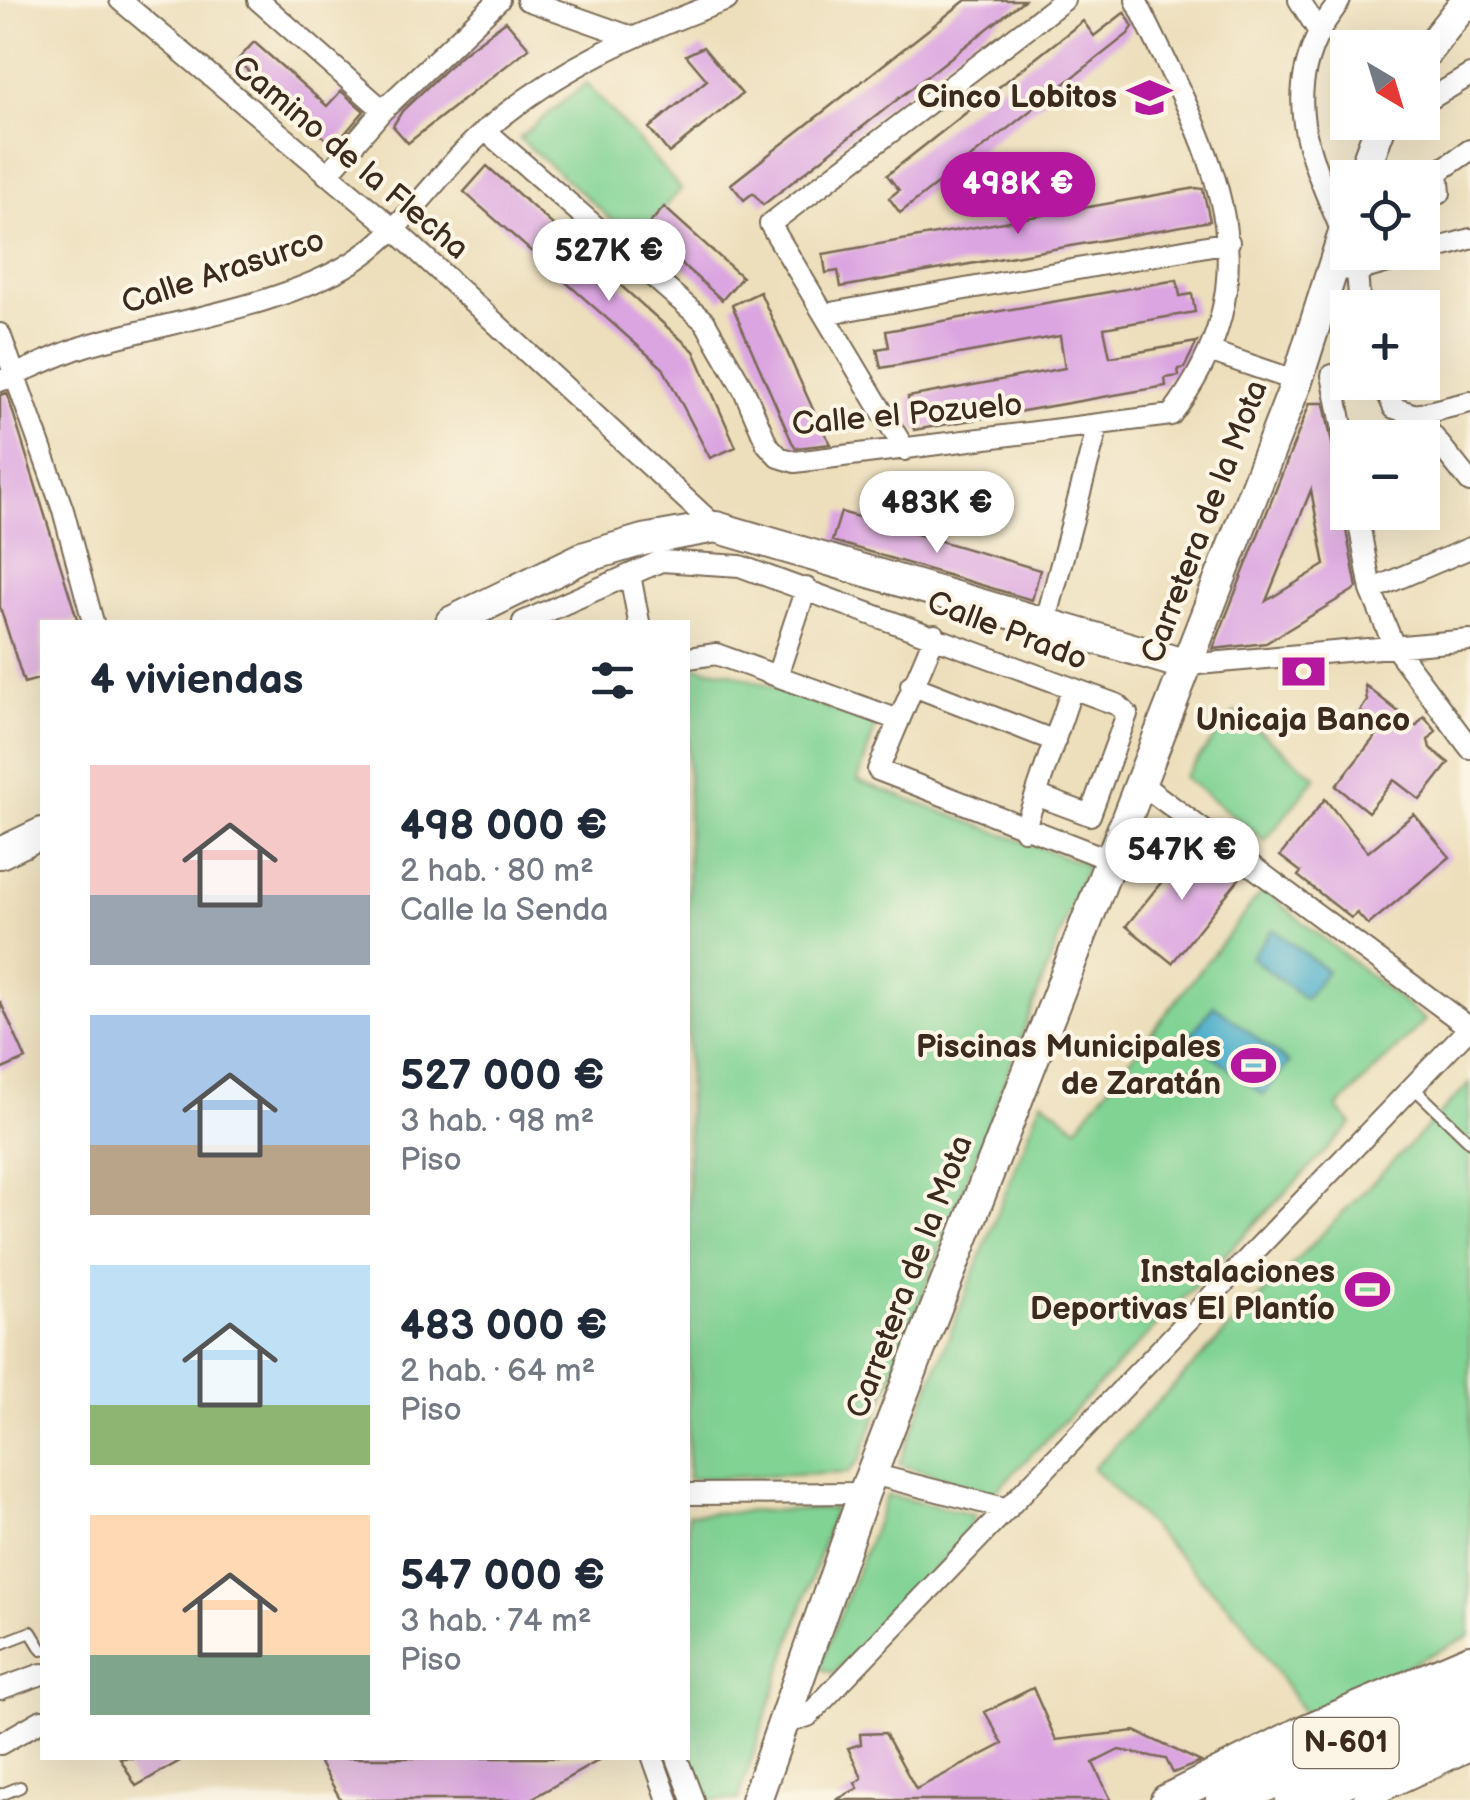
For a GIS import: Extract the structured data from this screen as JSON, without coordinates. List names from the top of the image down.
{
  "streets": {
    "highway": ["N-601"],
    "main road": ["Carretera de la Mota"],
    "street": [
      "Camino de la Flecha",
      "Calle Arasurco",
      "Calle el Pozuelo",
      "Calle Prado"
    ]
  },
  "crossings": [
    ["Camino de la Flecha", "Calle Arasurco"],
    ["Calle Arasurco", "Calle el Pozuelo"]
  ],
  "places": {
    "school or university": ["Cinco Lobitos"],
    "bank": ["Unicaja Banco"],
    "sports": ["Piscinas Municipales de Zaratán", "Instalaciones Deportivas El Plantío"]
  },
  "north": "bottom right",
  "page": {
    "map_buttons": ["+", "−"],
    "price": [
      "498K €",
      "527K €",
      "483K €",
      "547K €"
    ],
    "heading": "4 viviendas",
    "list": [
      {
        "name": "498 000 €",
        "note": "2 hab. · 80 m² · Calle la Senda"
      },
      {
        "name": "527 000 €",
        "note": "3 hab. · 98 m² · Piso"
      },
      {
        "name": "483 000 €",
        "note": "2 hab. · 64 m² · Piso"
      },
      {
        "name": "547 000 €",
        "note": "3 hab. · 74 m² · Piso"
      }
    ]
  }
}
